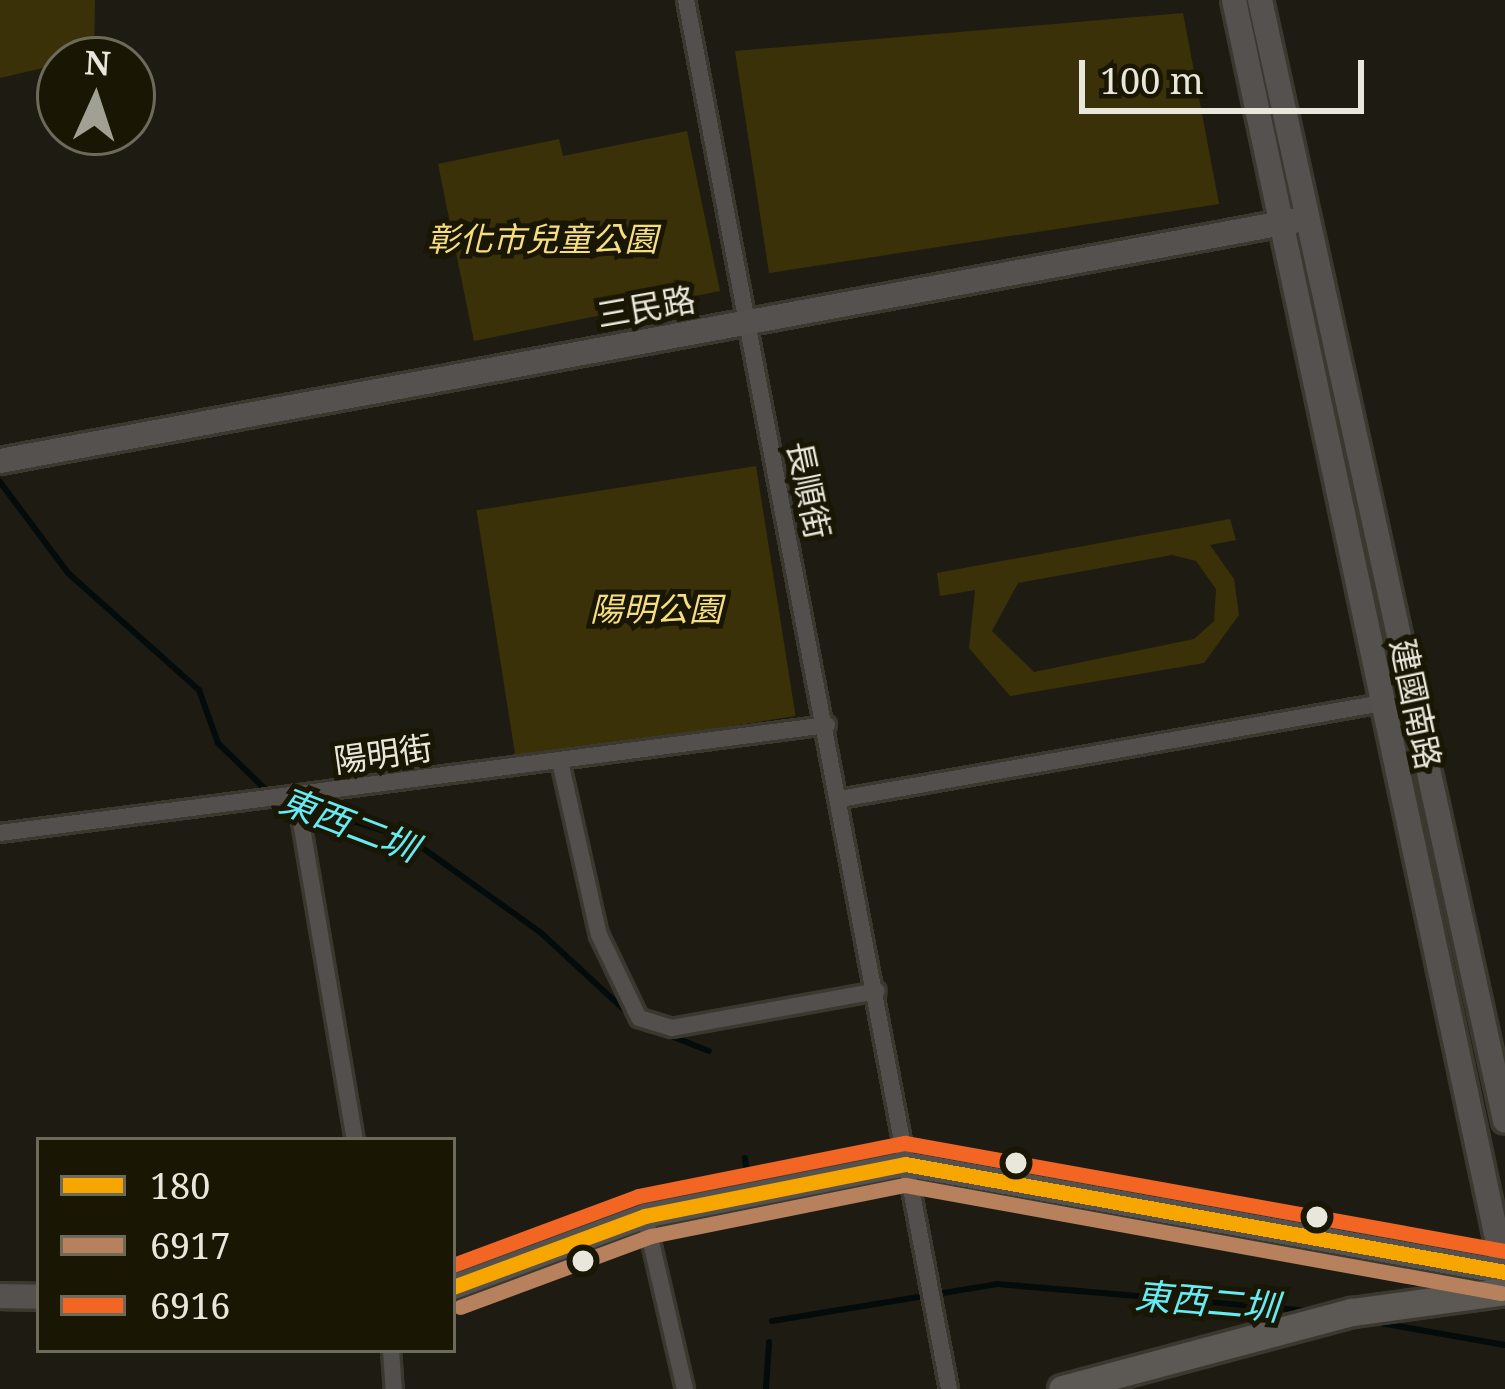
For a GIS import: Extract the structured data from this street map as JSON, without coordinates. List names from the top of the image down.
{
  "streets": {
    "street": [
      "三民路",
      "長順街",
      "建國南路",
      "陽明街"
    ]
  },
  "crossings": [
    ["三民路", "長順街"],
    ["三民路", "建國南路"],
    ["長順街", "陽明街"]
  ],
  "water": ["東西二圳"],
  "parks": ["彰化市兒童公園", "陽明公園"],
  "lines": ["transit line 6916", "transit line 180", "transit line 6917"],
  "legend": ["180", "6917", "6916"],
  "scale_bar": "100 m",
  "north": "top"
}
